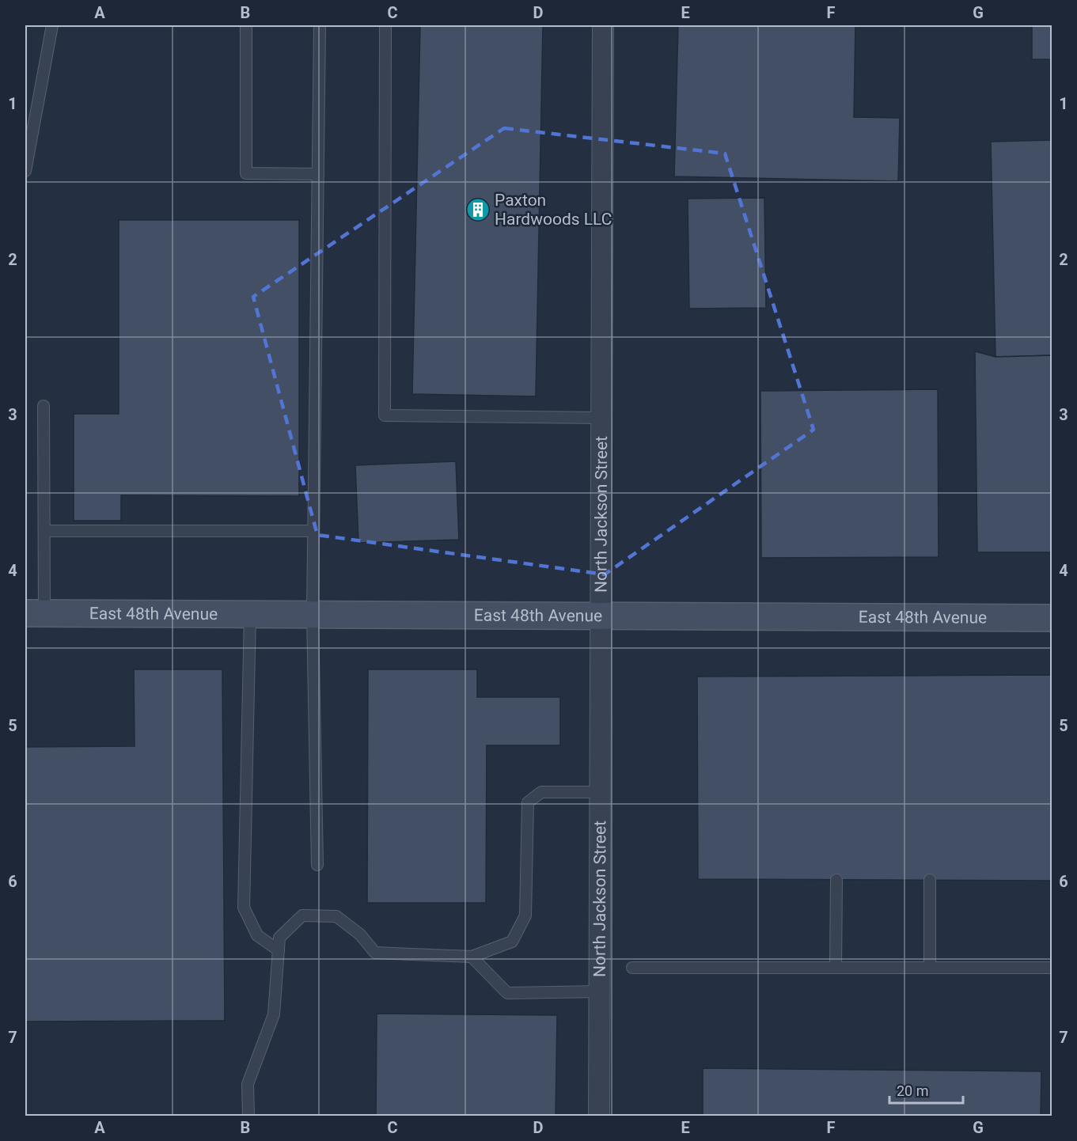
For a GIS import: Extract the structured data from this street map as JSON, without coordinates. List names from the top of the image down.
{
  "streets": {
    "street": ["North Jackson Street", "East 48th Avenue"]
  },
  "crossings": [
    ["North Jackson Street", "East 48th Avenue"]
  ],
  "places": {
    "building": ["Paxton Hardwoods LLC"]
  },
  "scale_bar": "20 m",
  "grid": {
    "columns": [
      "A",
      "B",
      "C",
      "D",
      "E",
      "F",
      "G"
    ],
    "rows": [
      "1",
      "2",
      "3",
      "4",
      "5",
      "6",
      "7"
    ]
  }
}
